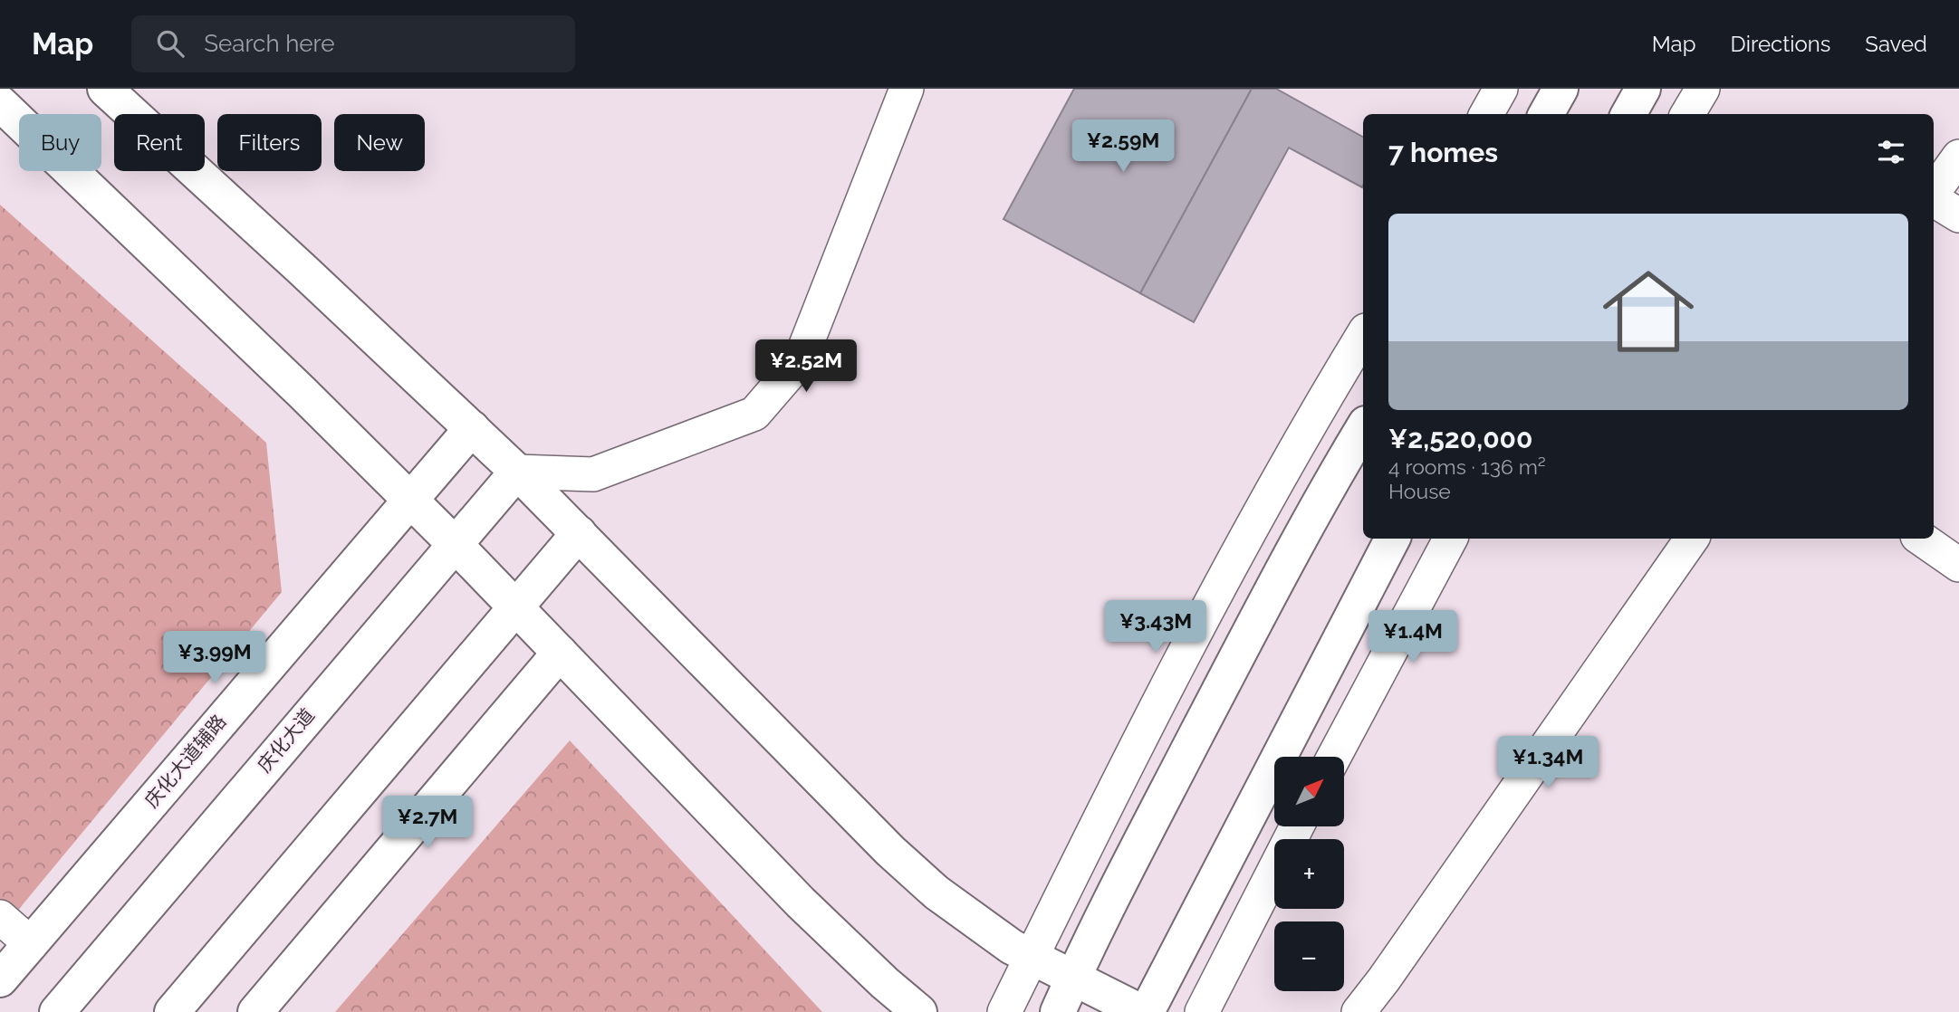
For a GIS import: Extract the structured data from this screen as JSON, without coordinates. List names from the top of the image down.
{
  "streets": {
    "main road": ["庆化大道", "庆化大道辅路"]
  },
  "north": "top right",
  "page": {
    "header": "Map",
    "search": "Search here",
    "nav": ["Map", "Directions", "Saved"],
    "chip": [
      "Buy",
      "Rent",
      "Filters",
      "New"
    ],
    "heading": "7 homes",
    "price": [
      "¥2.59M",
      "¥2.52M",
      "¥3.43M",
      "¥1.4M",
      "¥3.99M",
      "¥1.34M",
      "¥2.7M"
    ],
    "list": [
      {
        "name": "¥2,520,000",
        "note": "4 rooms · 136 m² · House"
      }
    ],
    "map_buttons": ["+", "−"]
  }
}
